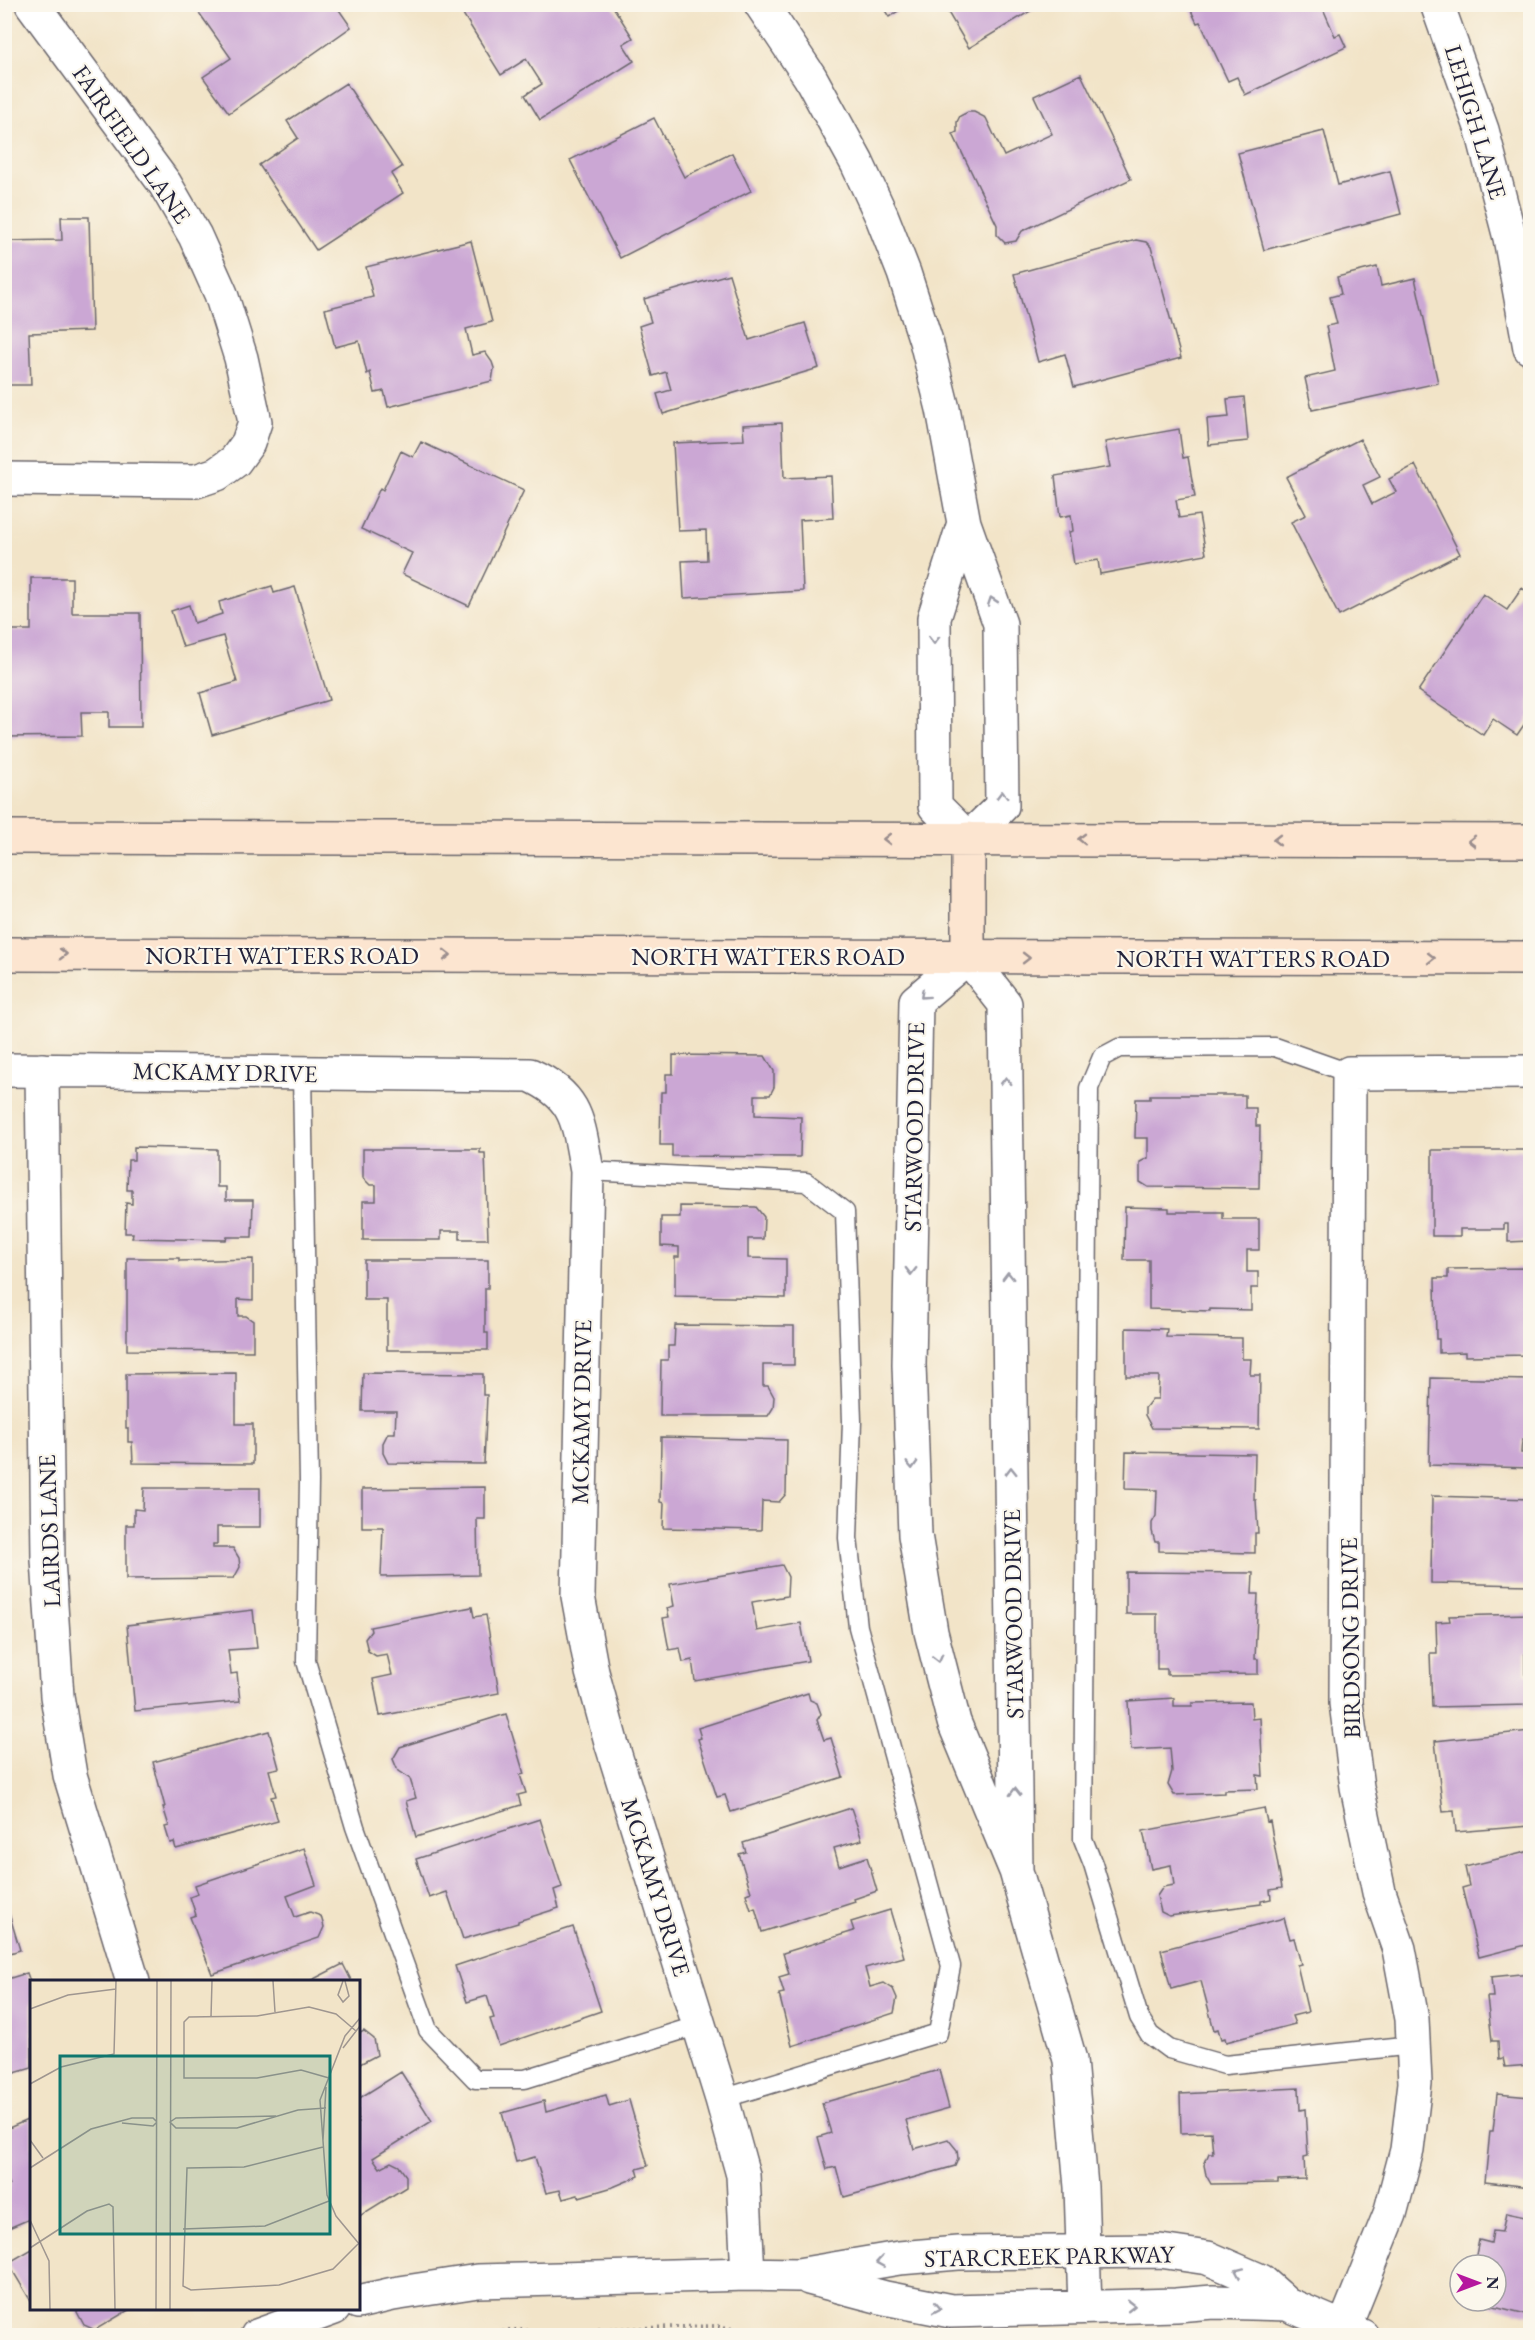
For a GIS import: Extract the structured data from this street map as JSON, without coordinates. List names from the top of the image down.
{
  "streets": {
    "main road": ["NORTH WATTERS ROAD"],
    "street": [
      "LEHIGH LANE",
      "FAIRFIELD LANE",
      "MCKAMY DRIVE",
      "STARWOOD DRIVE",
      "LAIRDS LANE",
      "BIRDSONG DRIVE",
      "STARCREEK PARKWAY"
    ]
  },
  "crossings": [
    ["NORTH WATTERS ROAD", "STARWOOD DRIVE"],
    ["MCKAMY DRIVE", "LAIRDS LANE"],
    ["MCKAMY DRIVE", "STARCREEK PARKWAY"],
    ["STARWOOD DRIVE", "STARCREEK PARKWAY"],
    ["BIRDSONG DRIVE", "STARCREEK PARKWAY"]
  ],
  "north": "right"
}
